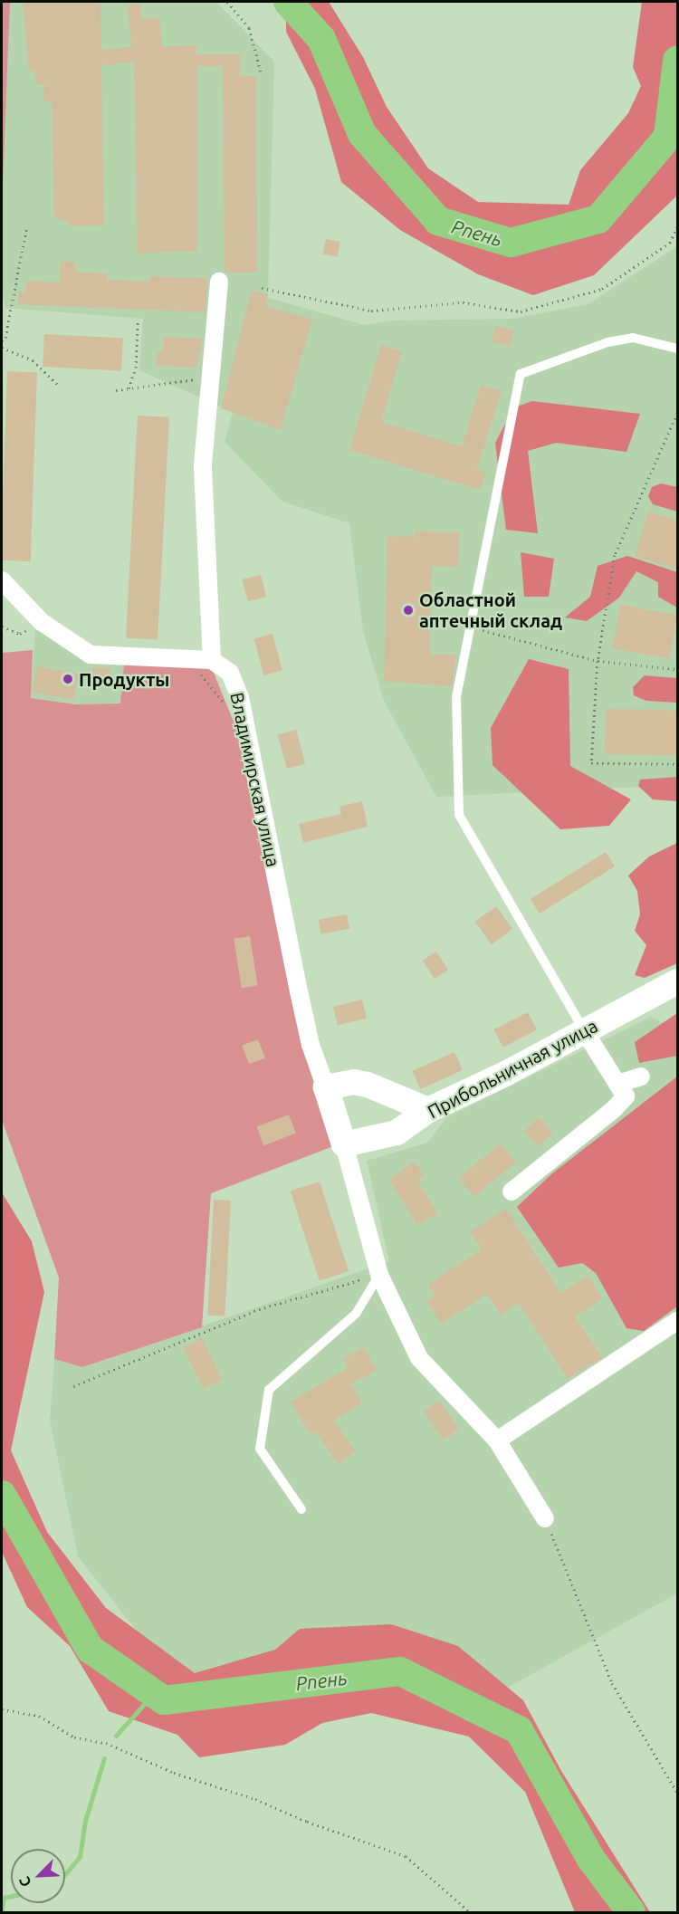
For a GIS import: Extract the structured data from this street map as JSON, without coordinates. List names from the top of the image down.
{
  "streets": {
    "street": ["Владимирская улица", "Прибольничная улица"]
  },
  "water": ["Рпень"],
  "places": ["Областной аптечный склад", "Продукты"],
  "north": "bottom left"
}
